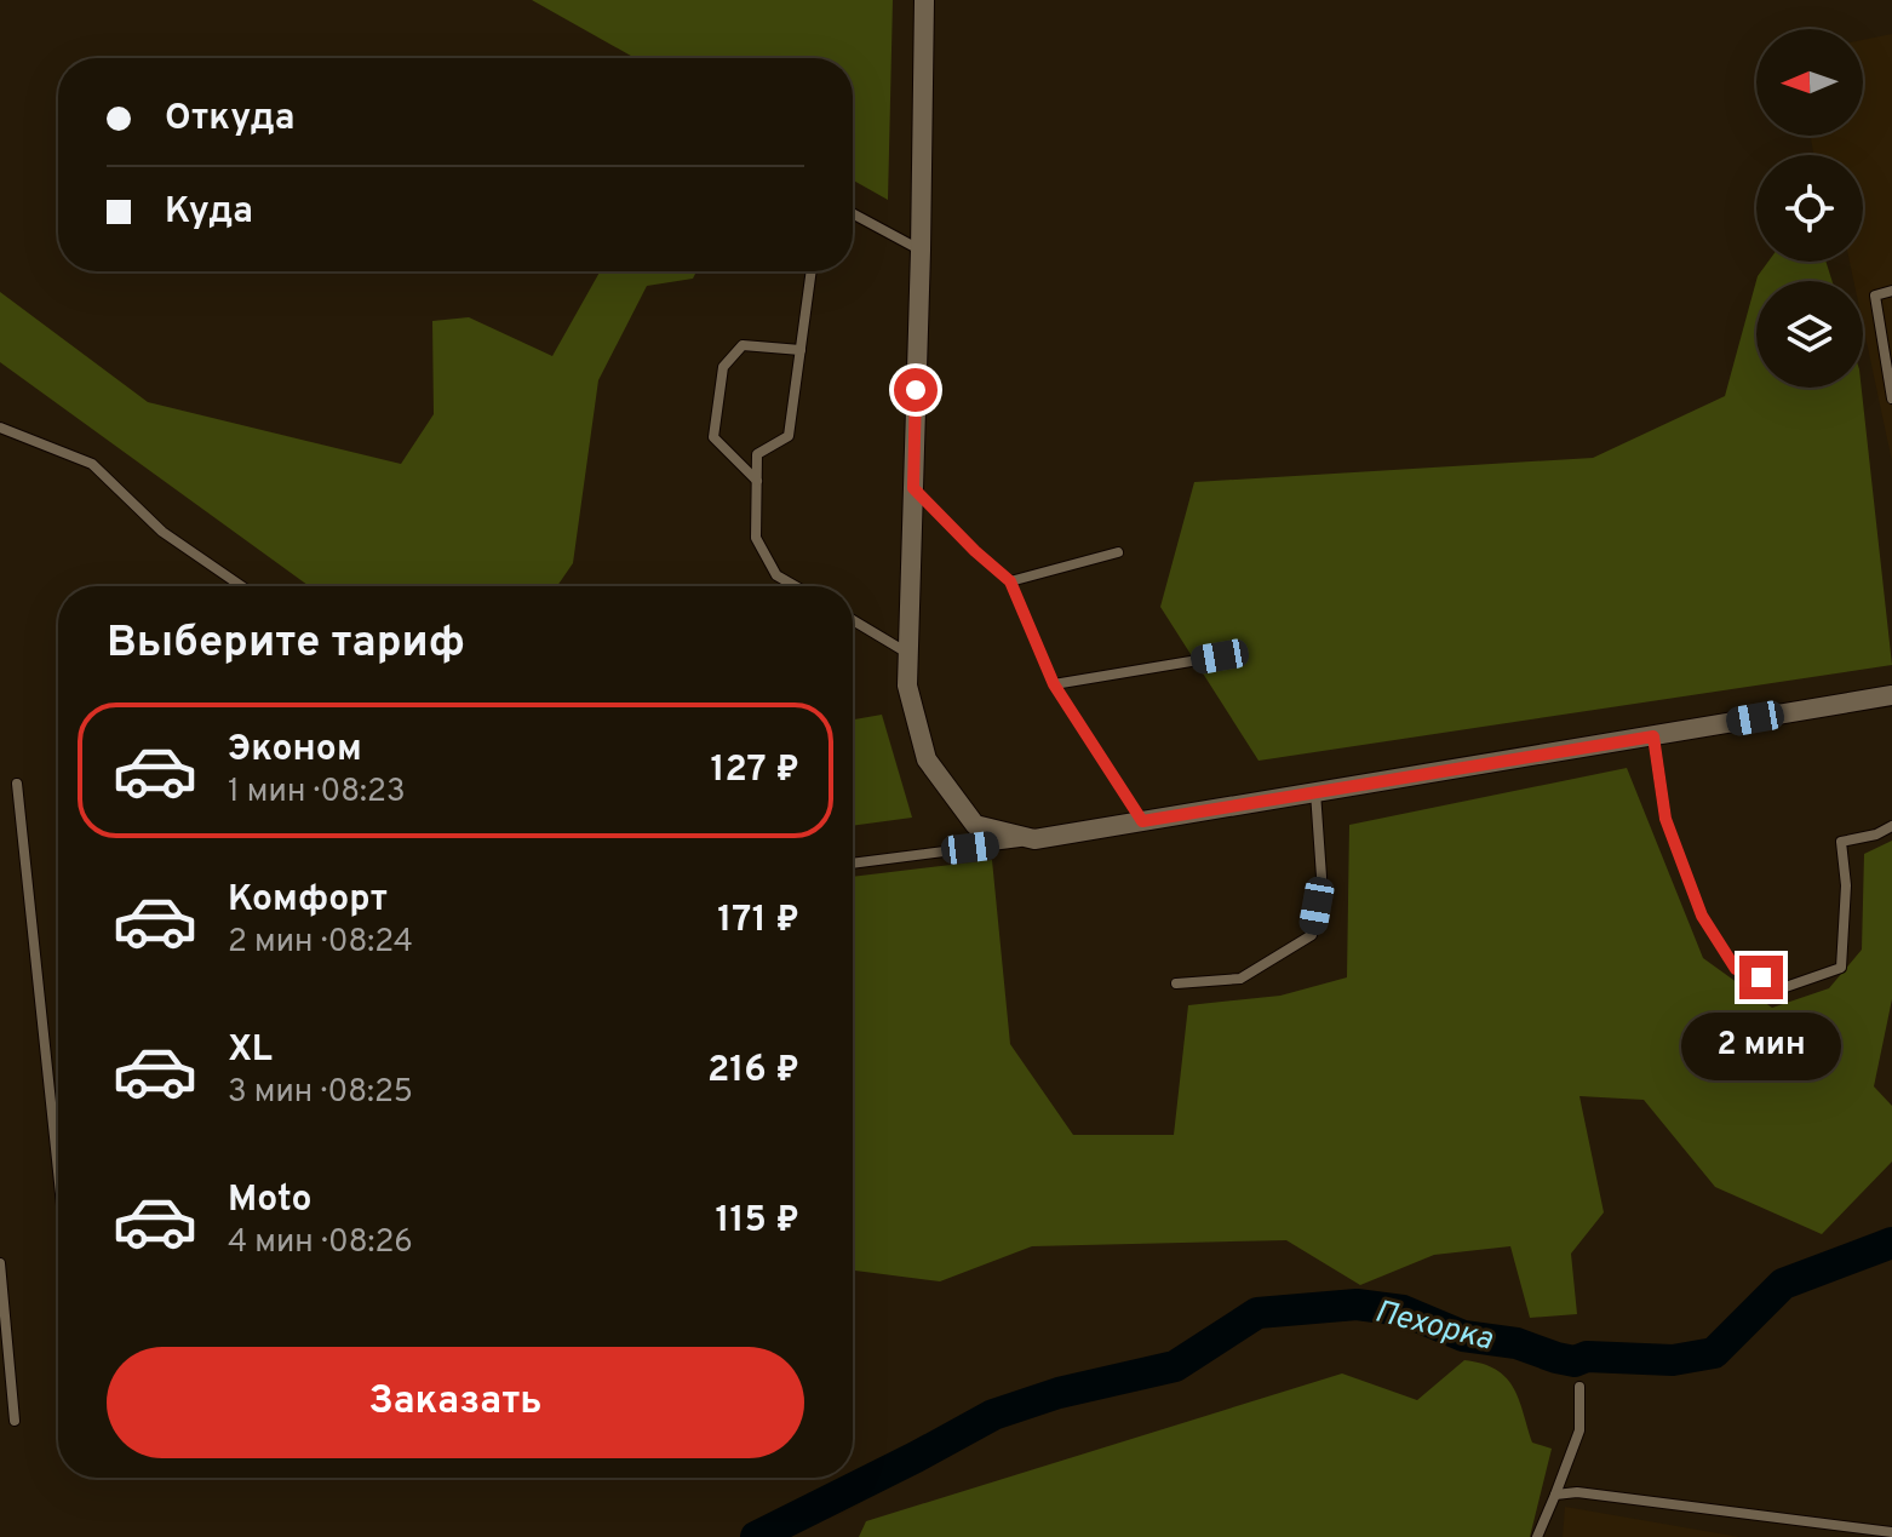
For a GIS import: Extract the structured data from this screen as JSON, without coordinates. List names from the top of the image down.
{
  "water": ["Пехорка"],
  "north": "left",
  "page": {
    "banner": ["Откуда", "Куда"],
    "heading": "Выберите тариф",
    "list": [
      {
        "name": "Эконом",
        "note": "1 мин · 08:23",
        "value": "127 ₽"
      },
      {
        "name": "Комфорт",
        "note": "2 мин · 08:24",
        "value": "171 ₽"
      },
      {
        "name": "XL",
        "note": "3 мин · 08:25",
        "value": "216 ₽"
      },
      {
        "name": "Moto",
        "note": "4 мин · 08:26",
        "value": "115 ₽"
      }
    ],
    "bubble": "2 мин",
    "buttons": "Заказать"
  }
}
